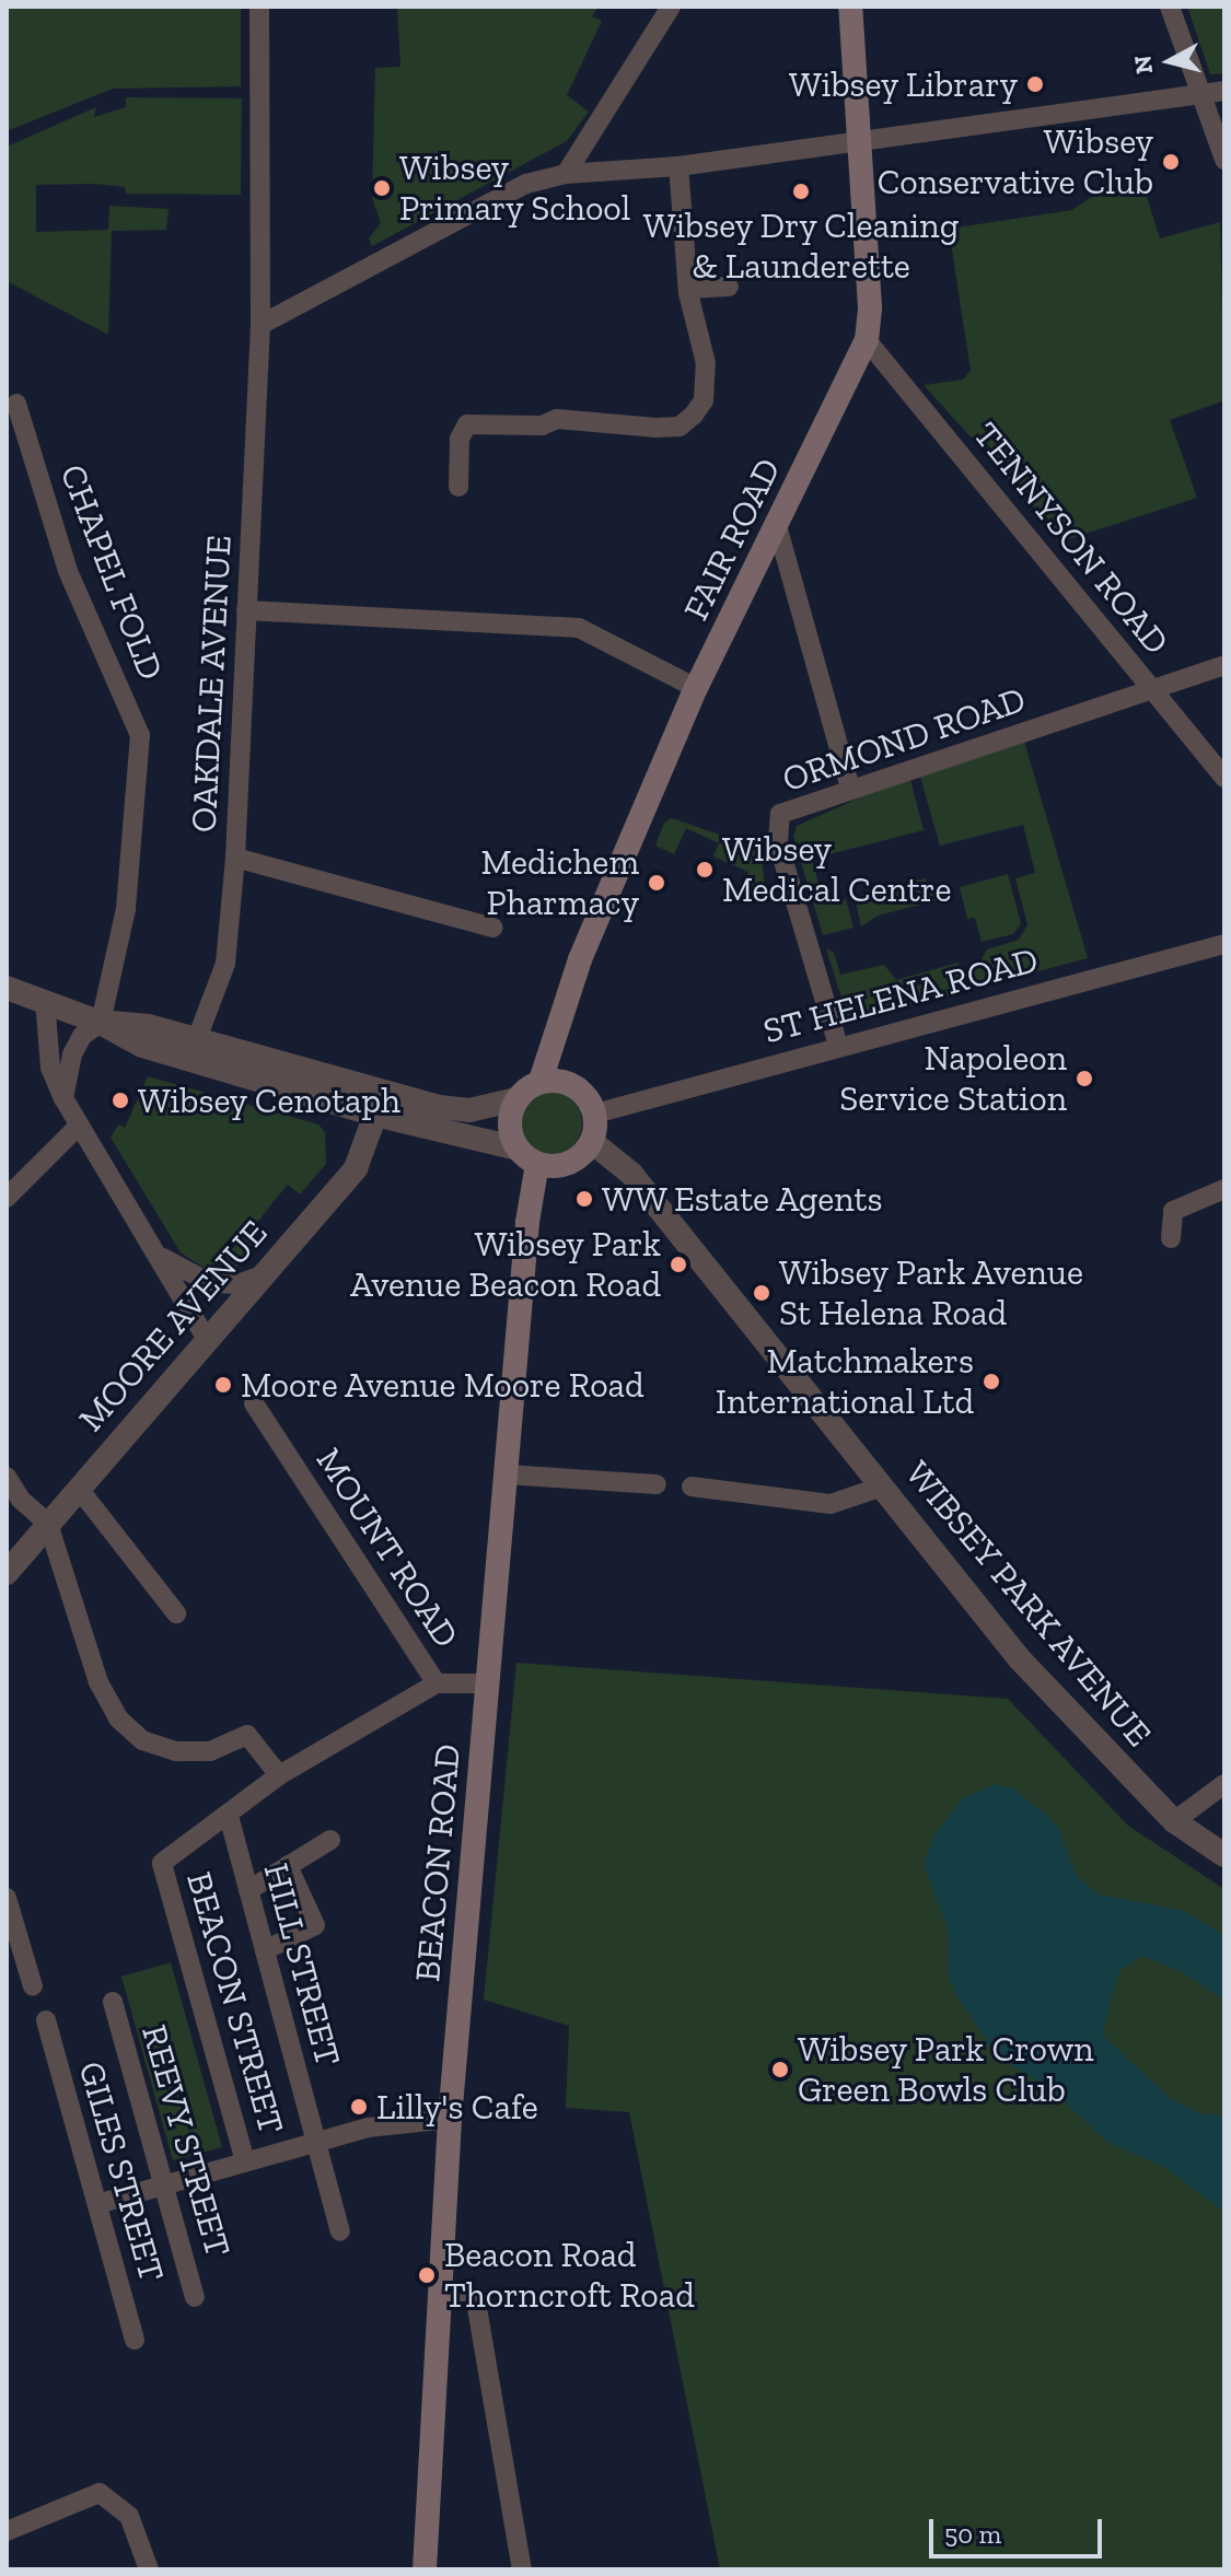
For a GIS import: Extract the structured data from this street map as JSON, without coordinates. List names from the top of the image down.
{
  "streets": {
    "main road": ["FAIR ROAD", "BEACON ROAD"],
    "street": [
      "TENNYSON ROAD",
      "CHAPEL FOLD",
      "OAKDALE AVENUE",
      "ORMOND ROAD",
      "ST HELENA ROAD",
      "MOORE AVENUE",
      "MOUNT ROAD",
      "WIBSEY PARK AVENUE",
      "HILL STREET",
      "BEACON STREET",
      "REEVY STREET",
      "GILES STREET"
    ]
  },
  "crossings": [
    ["TENNYSON ROAD", "FAIR ROAD"],
    ["TENNYSON ROAD", "ORMOND ROAD"],
    ["FAIR ROAD", "ST HELENA ROAD"],
    ["FAIR ROAD", "WIBSEY PARK AVENUE"],
    ["FAIR ROAD", "BEACON ROAD"],
    ["ORMOND ROAD", "ST HELENA ROAD"],
    ["ST HELENA ROAD", "WIBSEY PARK AVENUE"],
    ["ST HELENA ROAD", "BEACON ROAD"],
    ["MOUNT ROAD", "BEACON ROAD"],
    ["WIBSEY PARK AVENUE", "BEACON ROAD"],
    ["HILL STREET", "BEACON STREET"]
  ],
  "places": [
    "Wibsey Library",
    "Wibsey Conservative Club",
    "Wibsey Primary School",
    "Wibsey Dry Cleaning & Launderette",
    "Wibsey Medical Centre",
    "Medichem Pharmacy",
    "Napoleon Service Station",
    "Wibsey Cenotaph",
    "WW Estate Agents",
    "Wibsey Park Avenue Beacon Road",
    "Wibsey Park Avenue St Helena Road",
    "Matchmakers International Ltd",
    "Moore Avenue Moore Road",
    "Wibsey Park Crown Green Bowls Club",
    "Lilly's Cafe",
    "Beacon Road Thorncroft Road"
  ],
  "scale_bar": "50 m",
  "north": "left"
}
